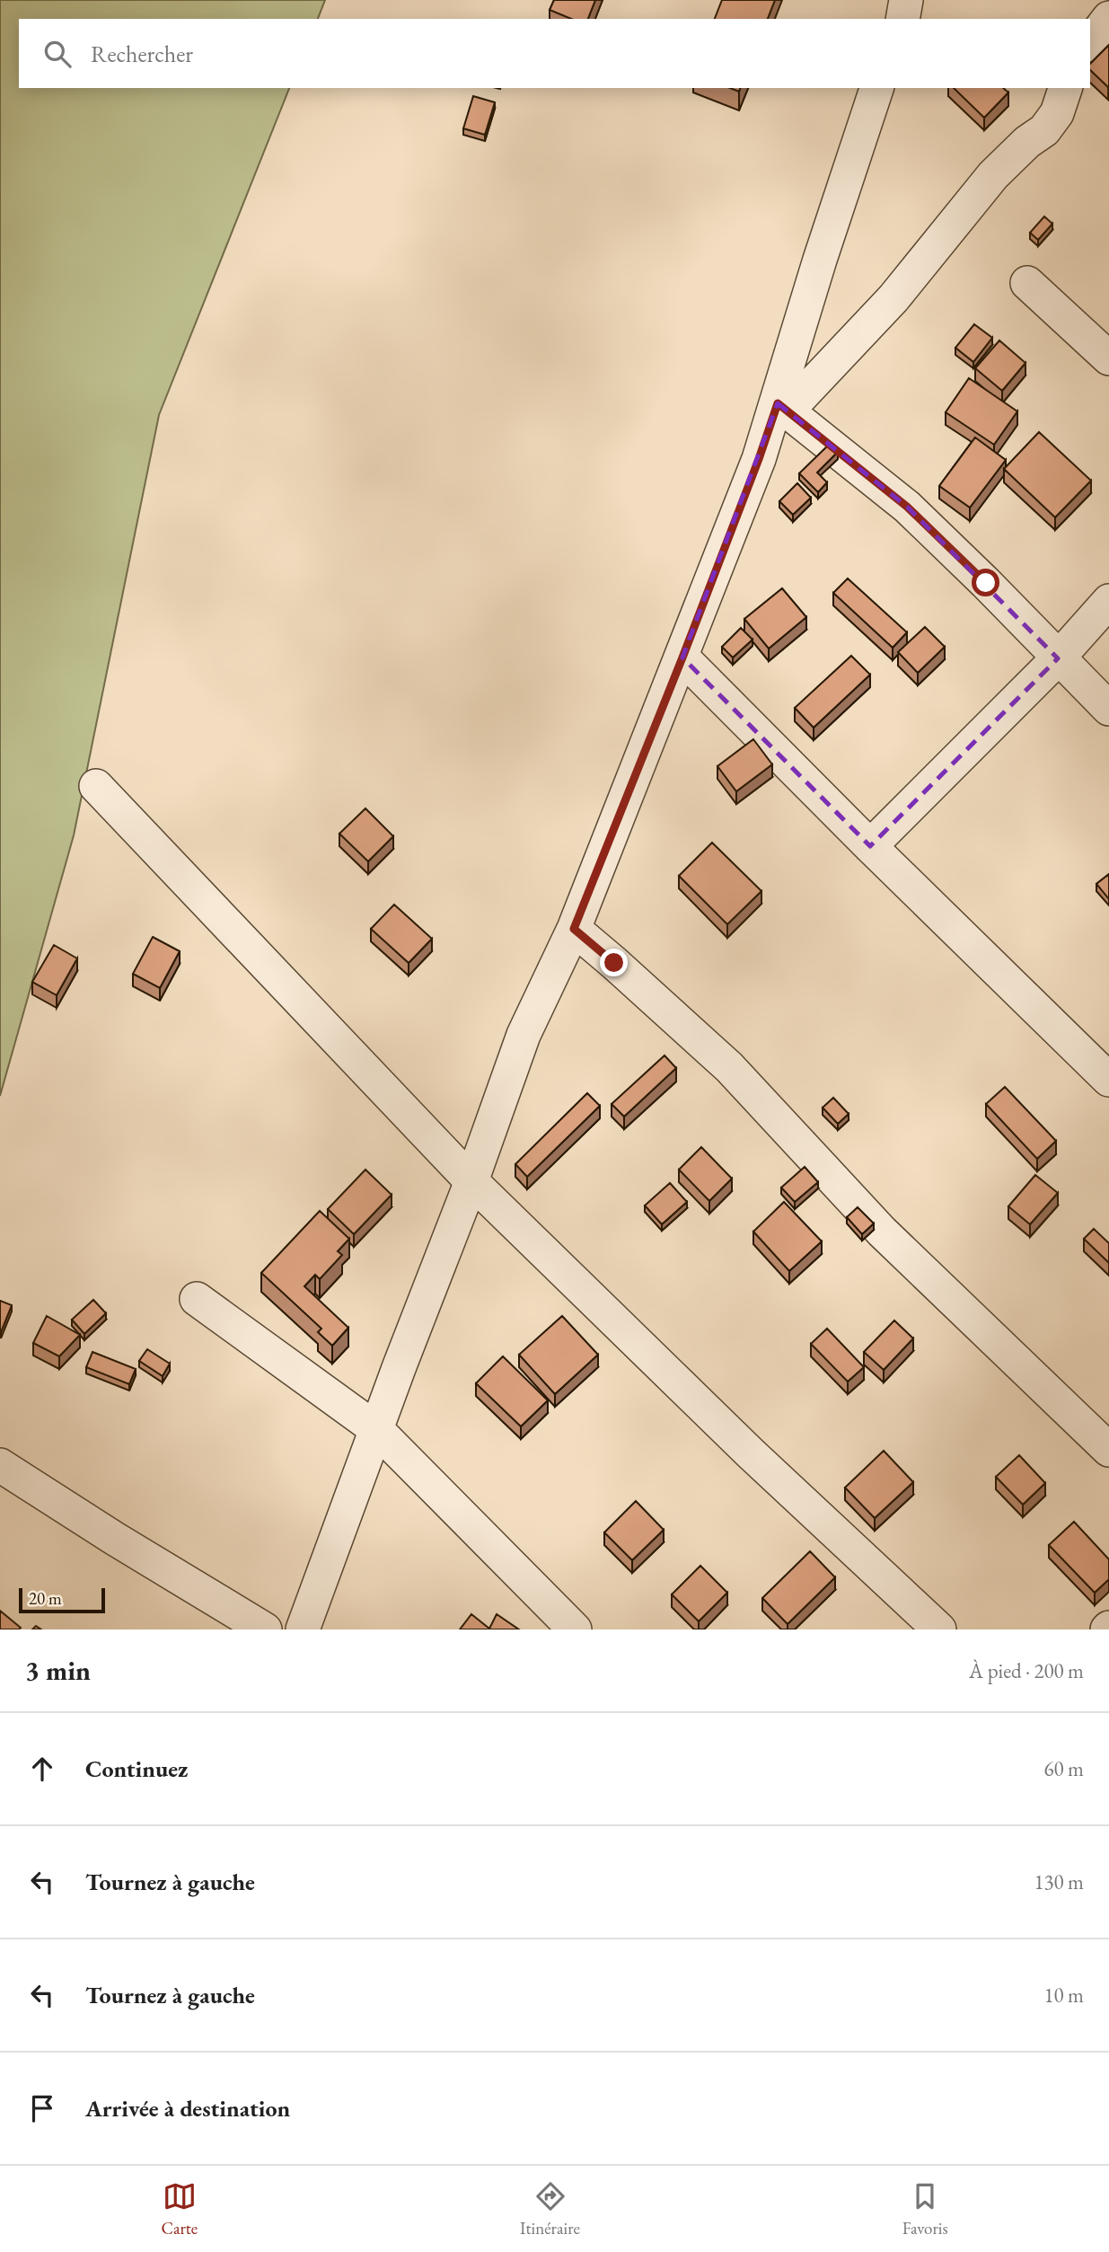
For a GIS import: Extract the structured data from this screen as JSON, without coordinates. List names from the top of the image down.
{
  "scale_bar": "20 m",
  "page": {
    "search": "Rechercher",
    "scale": "20 m",
    "heading": ["3 min", "À pied · 200 m"],
    "list": [
      ["Continuez", "60 m"],
      ["Tournez à gauche", "130 m"],
      ["Tournez à gauche", "10 m"],
      "Arrivée à destination"
    ],
    "nav": ["Carte", "Itinéraire", "Favoris"]
  }
}
